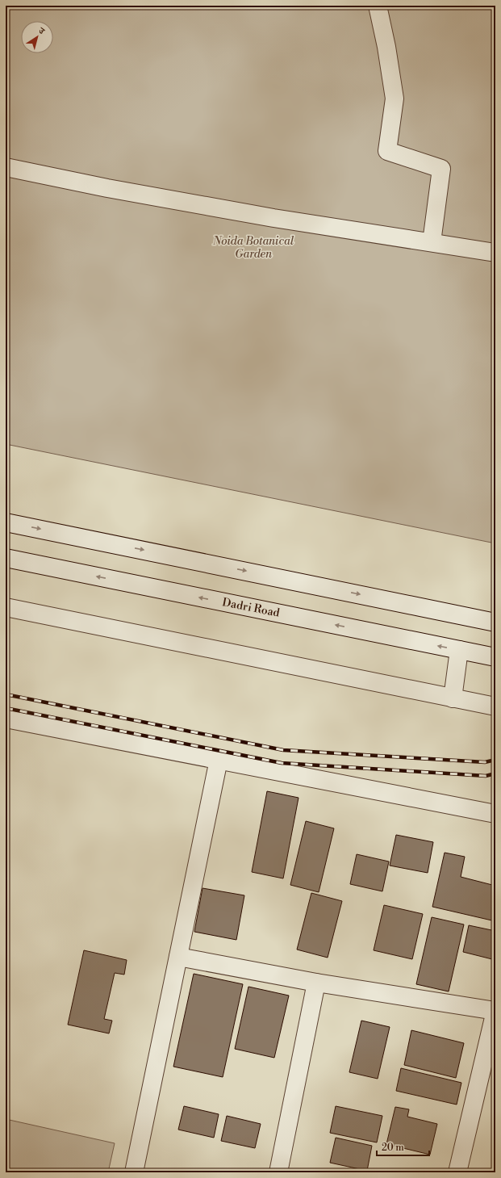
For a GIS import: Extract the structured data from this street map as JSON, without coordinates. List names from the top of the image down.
{
  "streets": {
    "street": ["Dadri Road"]
  },
  "parks": ["Noida Botanical Garden"],
  "scale_bar": "20 m",
  "north": "top right"
}
